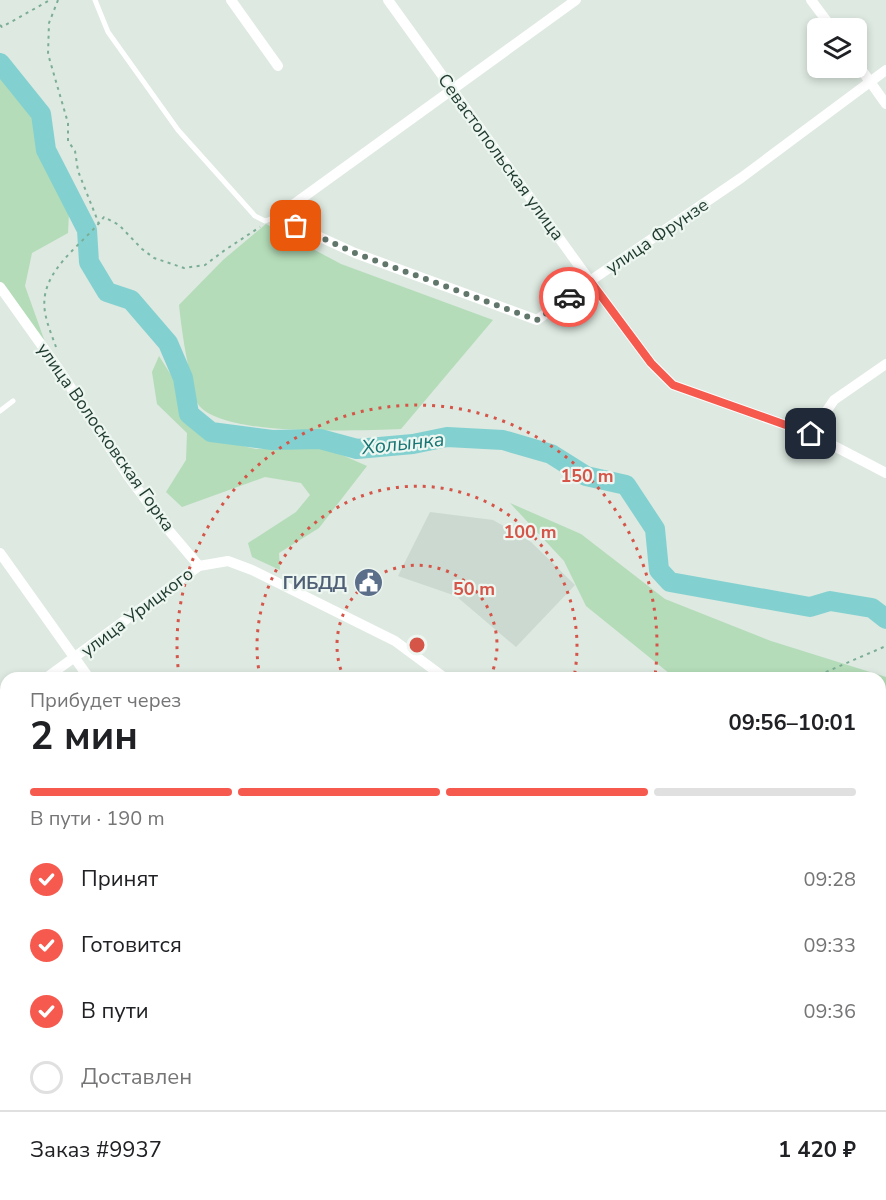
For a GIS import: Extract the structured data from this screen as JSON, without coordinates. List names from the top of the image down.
{
  "streets": {
    "street": [
      "Севастопольская улица",
      "улица Фрунзе",
      "улица Волосковская Горка",
      "улица Урицкого"
    ]
  },
  "crossings": [
    ["Севастопольская улица", "улица Фрунзе"],
    ["улица Волосковская Горка", "улица Урицкого"]
  ],
  "water": ["Холынка"],
  "places": {
    "public building": ["ГИБДД"]
  },
  "page": {
    "heading": ["2 мин", "Прибудет через", "09:56–10:01"],
    "panel": ["Заказ #9937", "1 420 ₽"],
    "bar": "В пути · 190 m",
    "list": [
      ["Принят", "09:28"],
      ["Готовится", "09:33"],
      ["В пути", "09:36"],
      "Доставлен"
    ]
  },
  "rings": ["150 m", "100 m", "50 m"]
}
